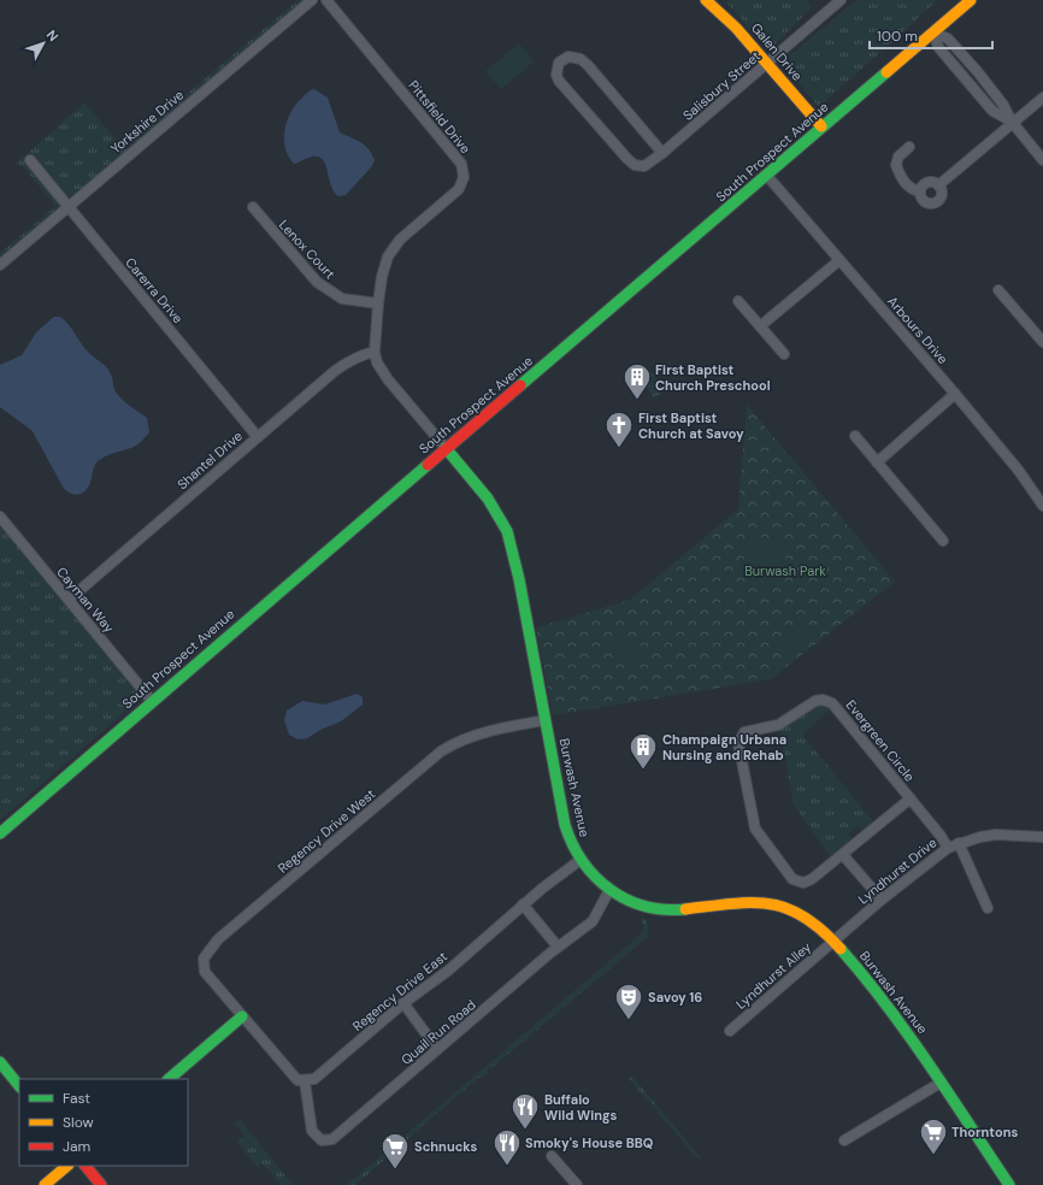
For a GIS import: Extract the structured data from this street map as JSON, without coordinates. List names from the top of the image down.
{
  "streets": {
    "main road": ["Galen Drive", "South Prospect Avenue", "Burwash Avenue"],
    "street": [
      "Salisbury Street",
      "Pittsfield Drive",
      "Yorkshire Drive",
      "Lenox Court",
      "Carerra Drive",
      "Arbours Drive",
      "Shantel Drive",
      "Cayman Way",
      "Evergreen Circle",
      "Regency Drive West",
      "Lyndhurst Drive",
      "Lyndhurst Alley",
      "Regency Drive East",
      "Quail Run Road"
    ]
  },
  "crossings": [
    ["Galen Drive", "Salisbury Street"],
    ["Galen Drive", "South Prospect Avenue"],
    ["Pittsfield Drive", "South Prospect Avenue"],
    ["Pittsfield Drive", "Lenox Court"],
    ["Pittsfield Drive", "Shantel Drive"],
    ["Pittsfield Drive", "Burwash Avenue"],
    ["Yorkshire Drive", "Carerra Drive"],
    ["South Prospect Avenue", "Arbours Drive"],
    ["South Prospect Avenue", "Cayman Way"],
    ["South Prospect Avenue", "Burwash Avenue"],
    ["Carerra Drive", "Shantel Drive"],
    ["Shantel Drive", "Cayman Way"],
    ["Evergreen Circle", "Lyndhurst Drive"],
    ["Burwash Avenue", "Regency Drive West"],
    ["Burwash Avenue", "Lyndhurst Drive"],
    ["Burwash Avenue", "Lyndhurst Alley"],
    ["Burwash Avenue", "Regency Drive East"],
    ["Burwash Avenue", "Quail Run Road"],
    ["Lyndhurst Drive", "Lyndhurst Alley"],
    ["Regency Drive East", "Quail Run Road"]
  ],
  "parks": ["Burwash Park"],
  "places": {
    "building": ["First Baptist Church Preschool", "Champaign Urbana Nursing and Rehab"],
    "church": ["First Baptist Church at Savoy"],
    "theatre": ["Savoy 16"],
    "restaurant": ["Buffalo Wild Wings", "Smoky's House BBQ"],
    "supermarket": ["Thorntons", "Schnucks"]
  },
  "legend": ["Fast", "Slow", "Jam"],
  "scale_bar": "100 m",
  "north": "top right"
}
